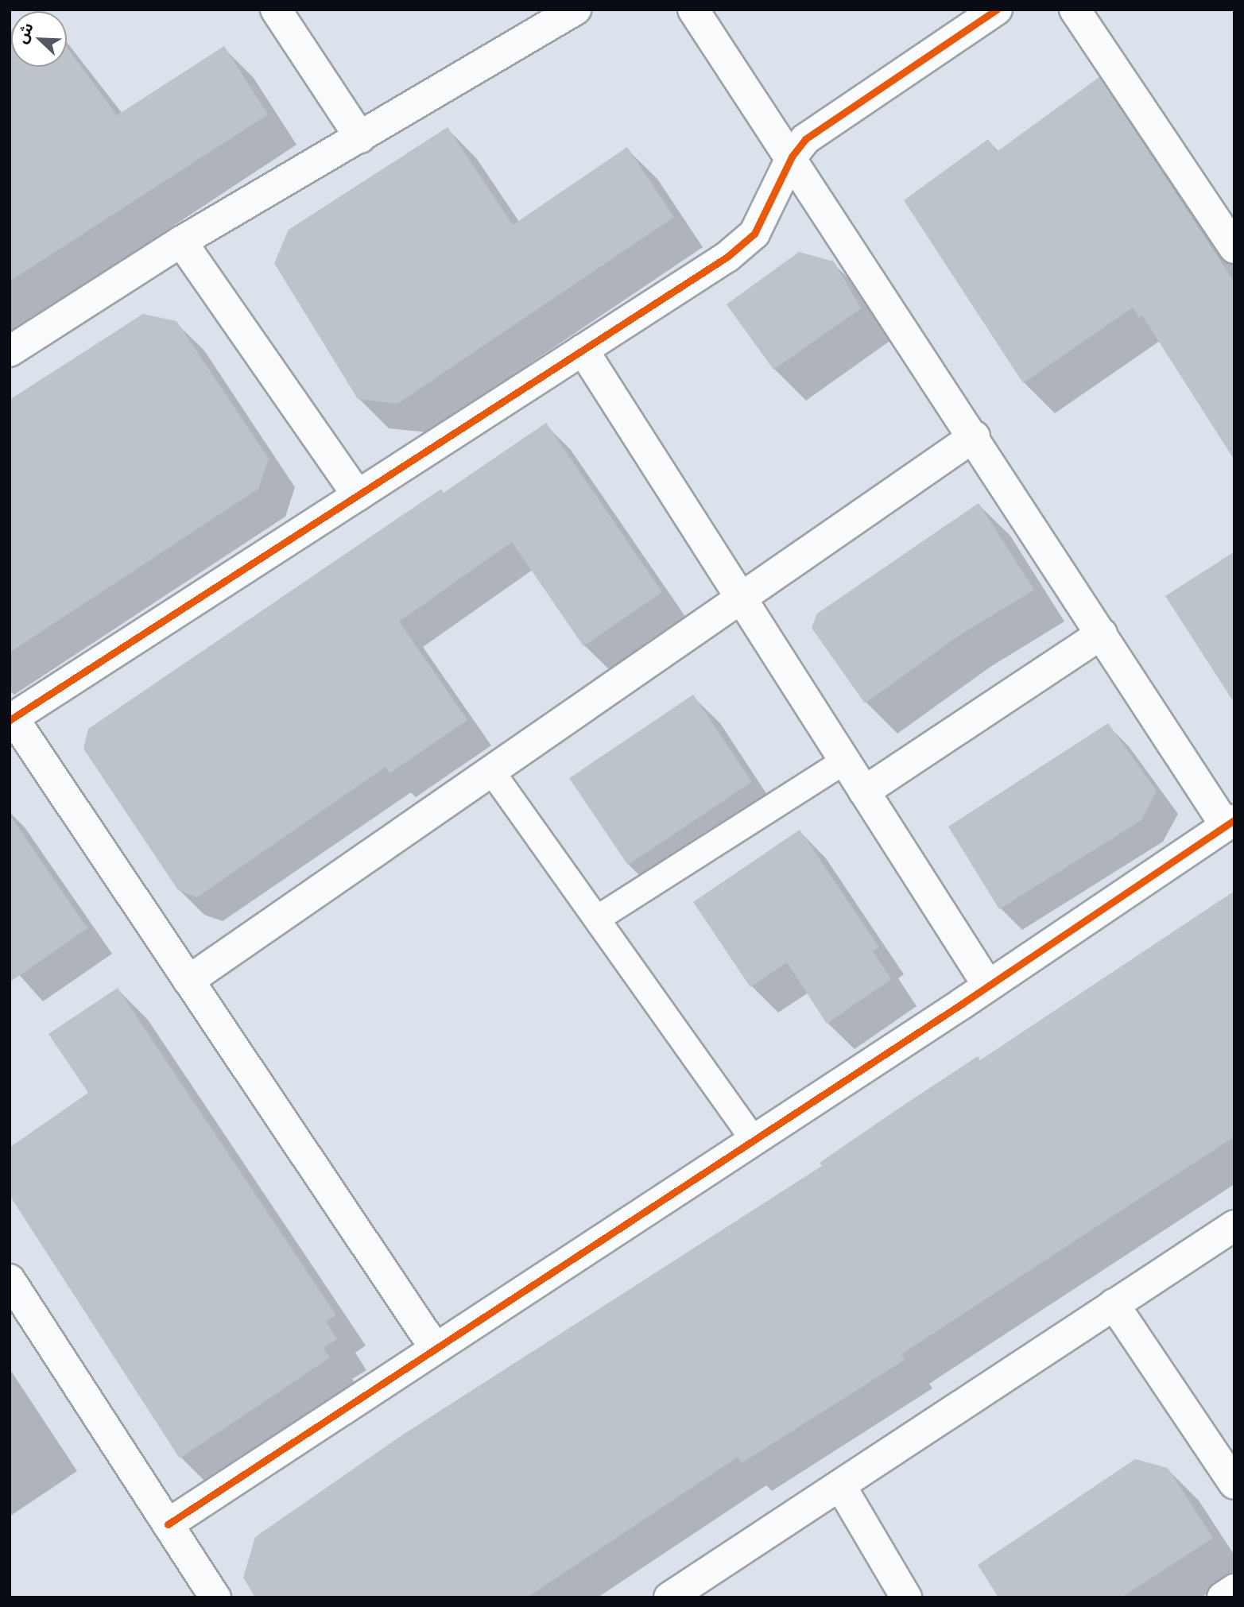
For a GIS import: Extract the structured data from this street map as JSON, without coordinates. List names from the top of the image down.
{
  "north": "top left"
}
